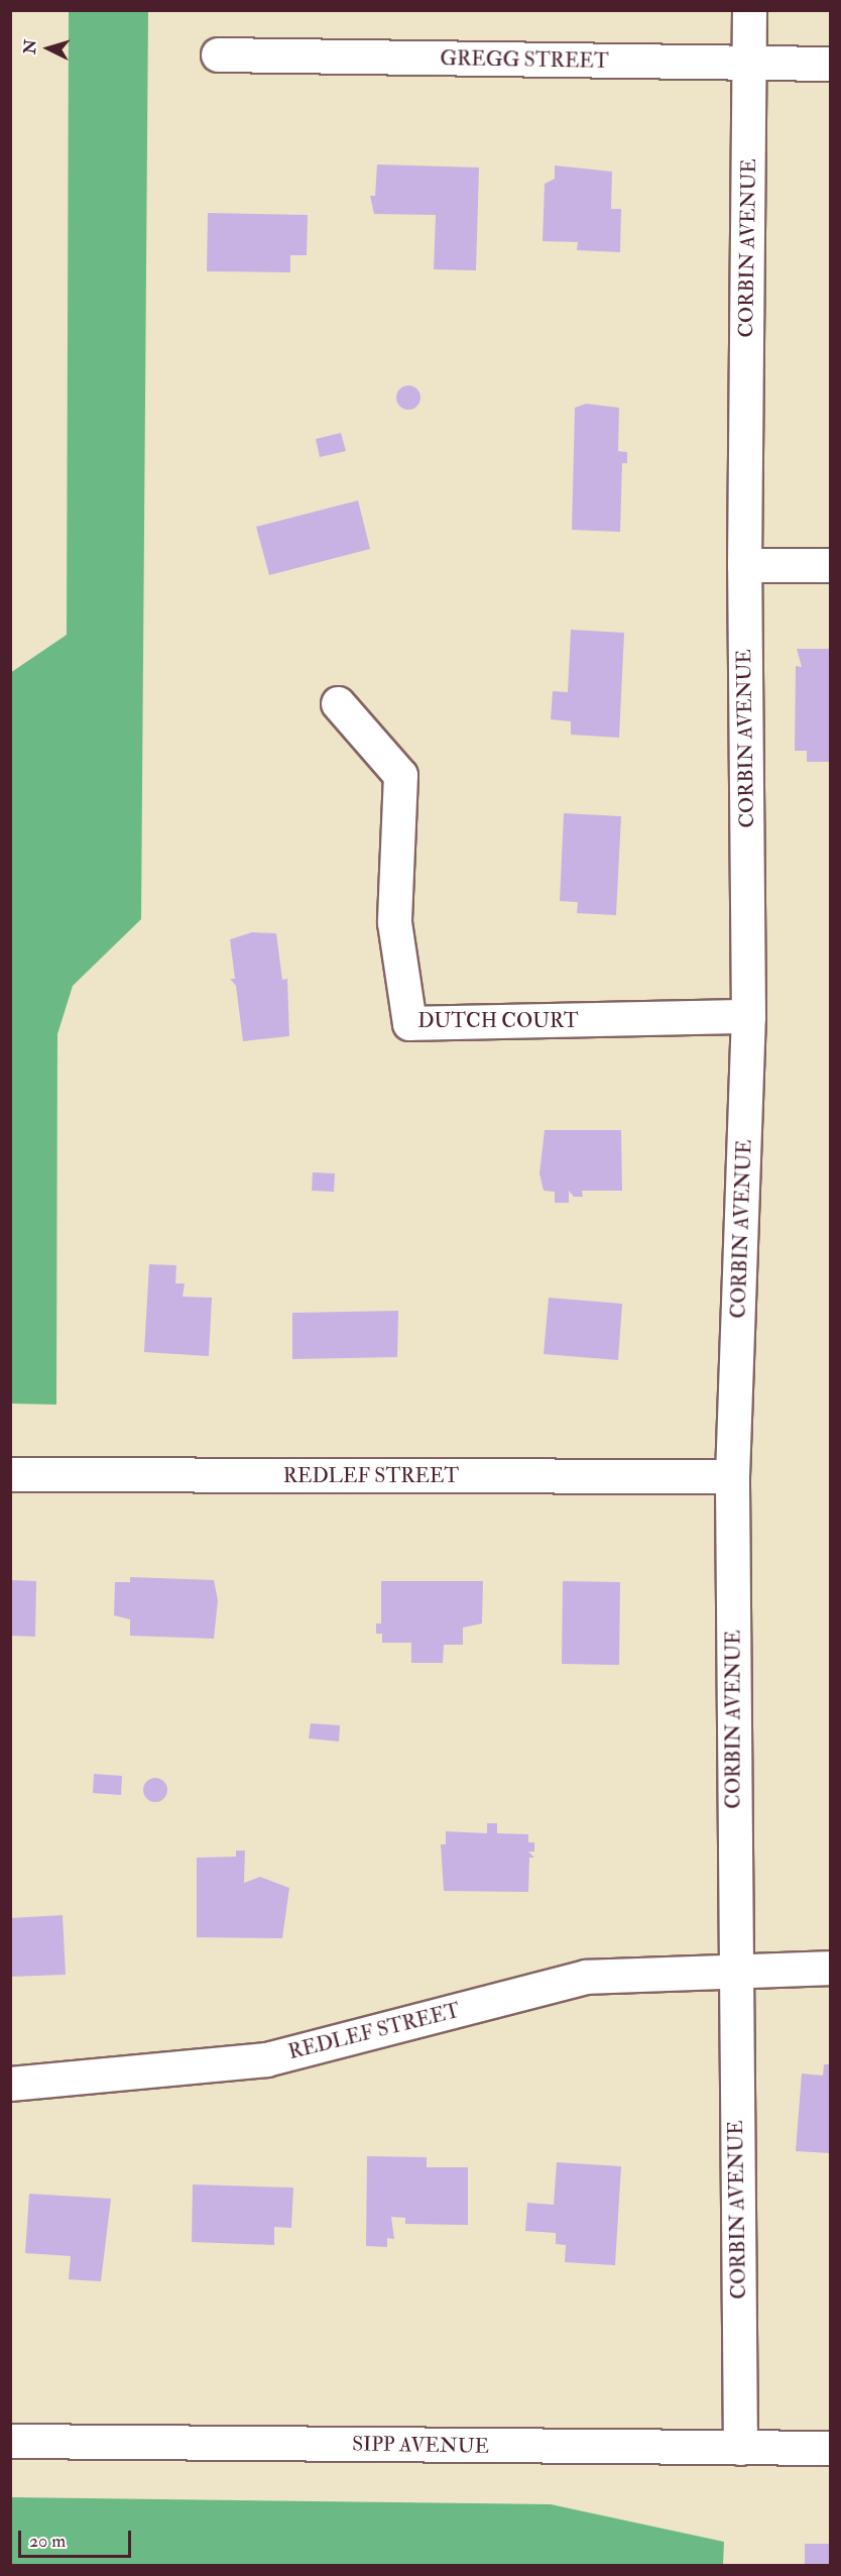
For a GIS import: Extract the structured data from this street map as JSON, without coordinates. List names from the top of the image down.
{
  "streets": {
    "street": [
      "GREGG STREET",
      "CORBIN AVENUE",
      "DUTCH COURT",
      "REDLEF STREET",
      "SIPP AVENUE"
    ]
  },
  "crossings": [
    ["GREGG STREET", "CORBIN AVENUE"],
    ["CORBIN AVENUE", "DUTCH COURT"],
    ["CORBIN AVENUE", "REDLEF STREET"],
    ["CORBIN AVENUE", "SIPP AVENUE"]
  ],
  "scale_bar": "20 m",
  "north": "left"
}
